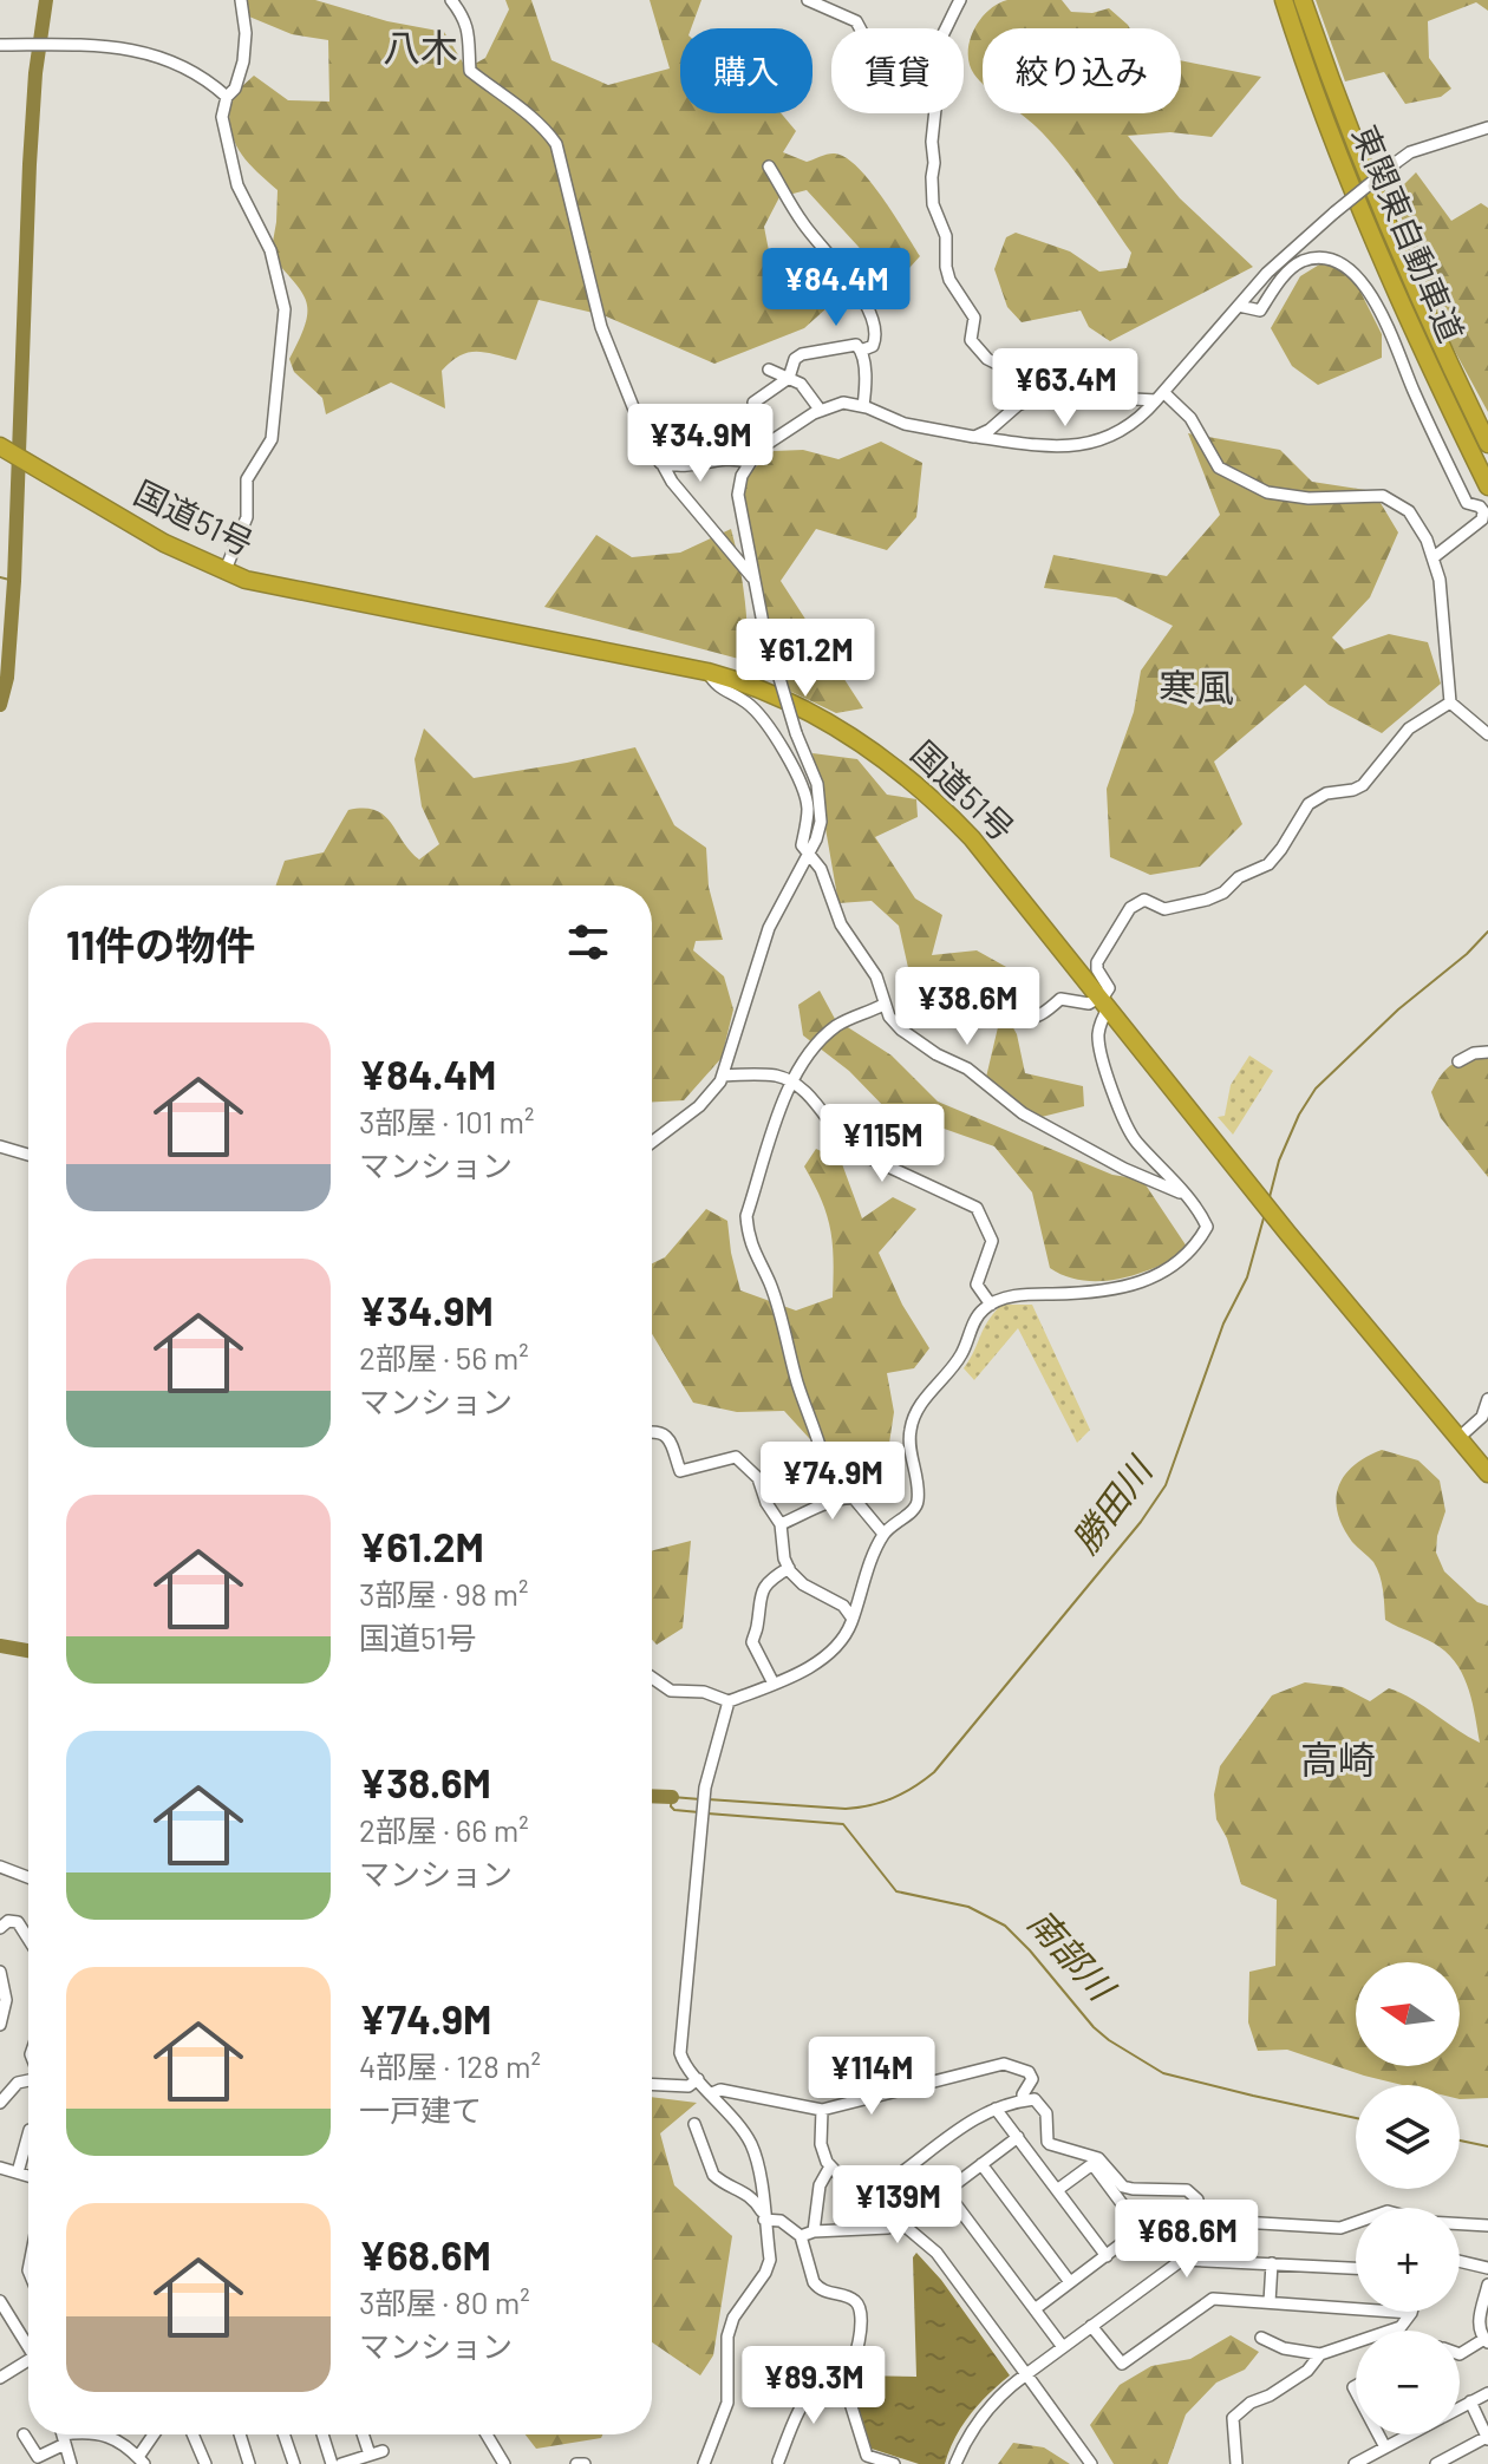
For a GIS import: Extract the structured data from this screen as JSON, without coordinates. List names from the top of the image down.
{
  "streets": {
    "highway": ["東関東自動車道", "国道51号"]
  },
  "districts": ["八木", "寒風", "高崎"],
  "water": ["勝田川", "南部川"],
  "north": "left",
  "page": {
    "chip": ["購入", "賃貸", "絞り込み"],
    "price": [
      "¥84.4M",
      "¥63.4M",
      "¥34.9M",
      "¥61.2M",
      "¥38.6M",
      "¥115M",
      "¥74.9M",
      "¥114M",
      "¥139M",
      "¥68.6M",
      "¥89.3M"
    ],
    "heading": "11件の物件",
    "list": [
      {
        "name": "¥84.4M",
        "note": "3部屋 · 101 m² · マンション"
      },
      {
        "name": "¥34.9M",
        "note": "2部屋 · 56 m² · マンション"
      },
      {
        "name": "¥61.2M",
        "note": "3部屋 · 98 m² · 国道51号"
      },
      {
        "name": "¥38.6M",
        "note": "2部屋 · 66 m² · マンション"
      },
      {
        "name": "¥74.9M",
        "note": "4部屋 · 128 m² · 一戸建て"
      },
      {
        "name": "¥68.6M",
        "note": "3部屋 · 80 m² · マンション"
      }
    ],
    "map_buttons": ["+", "−"]
  }
}
